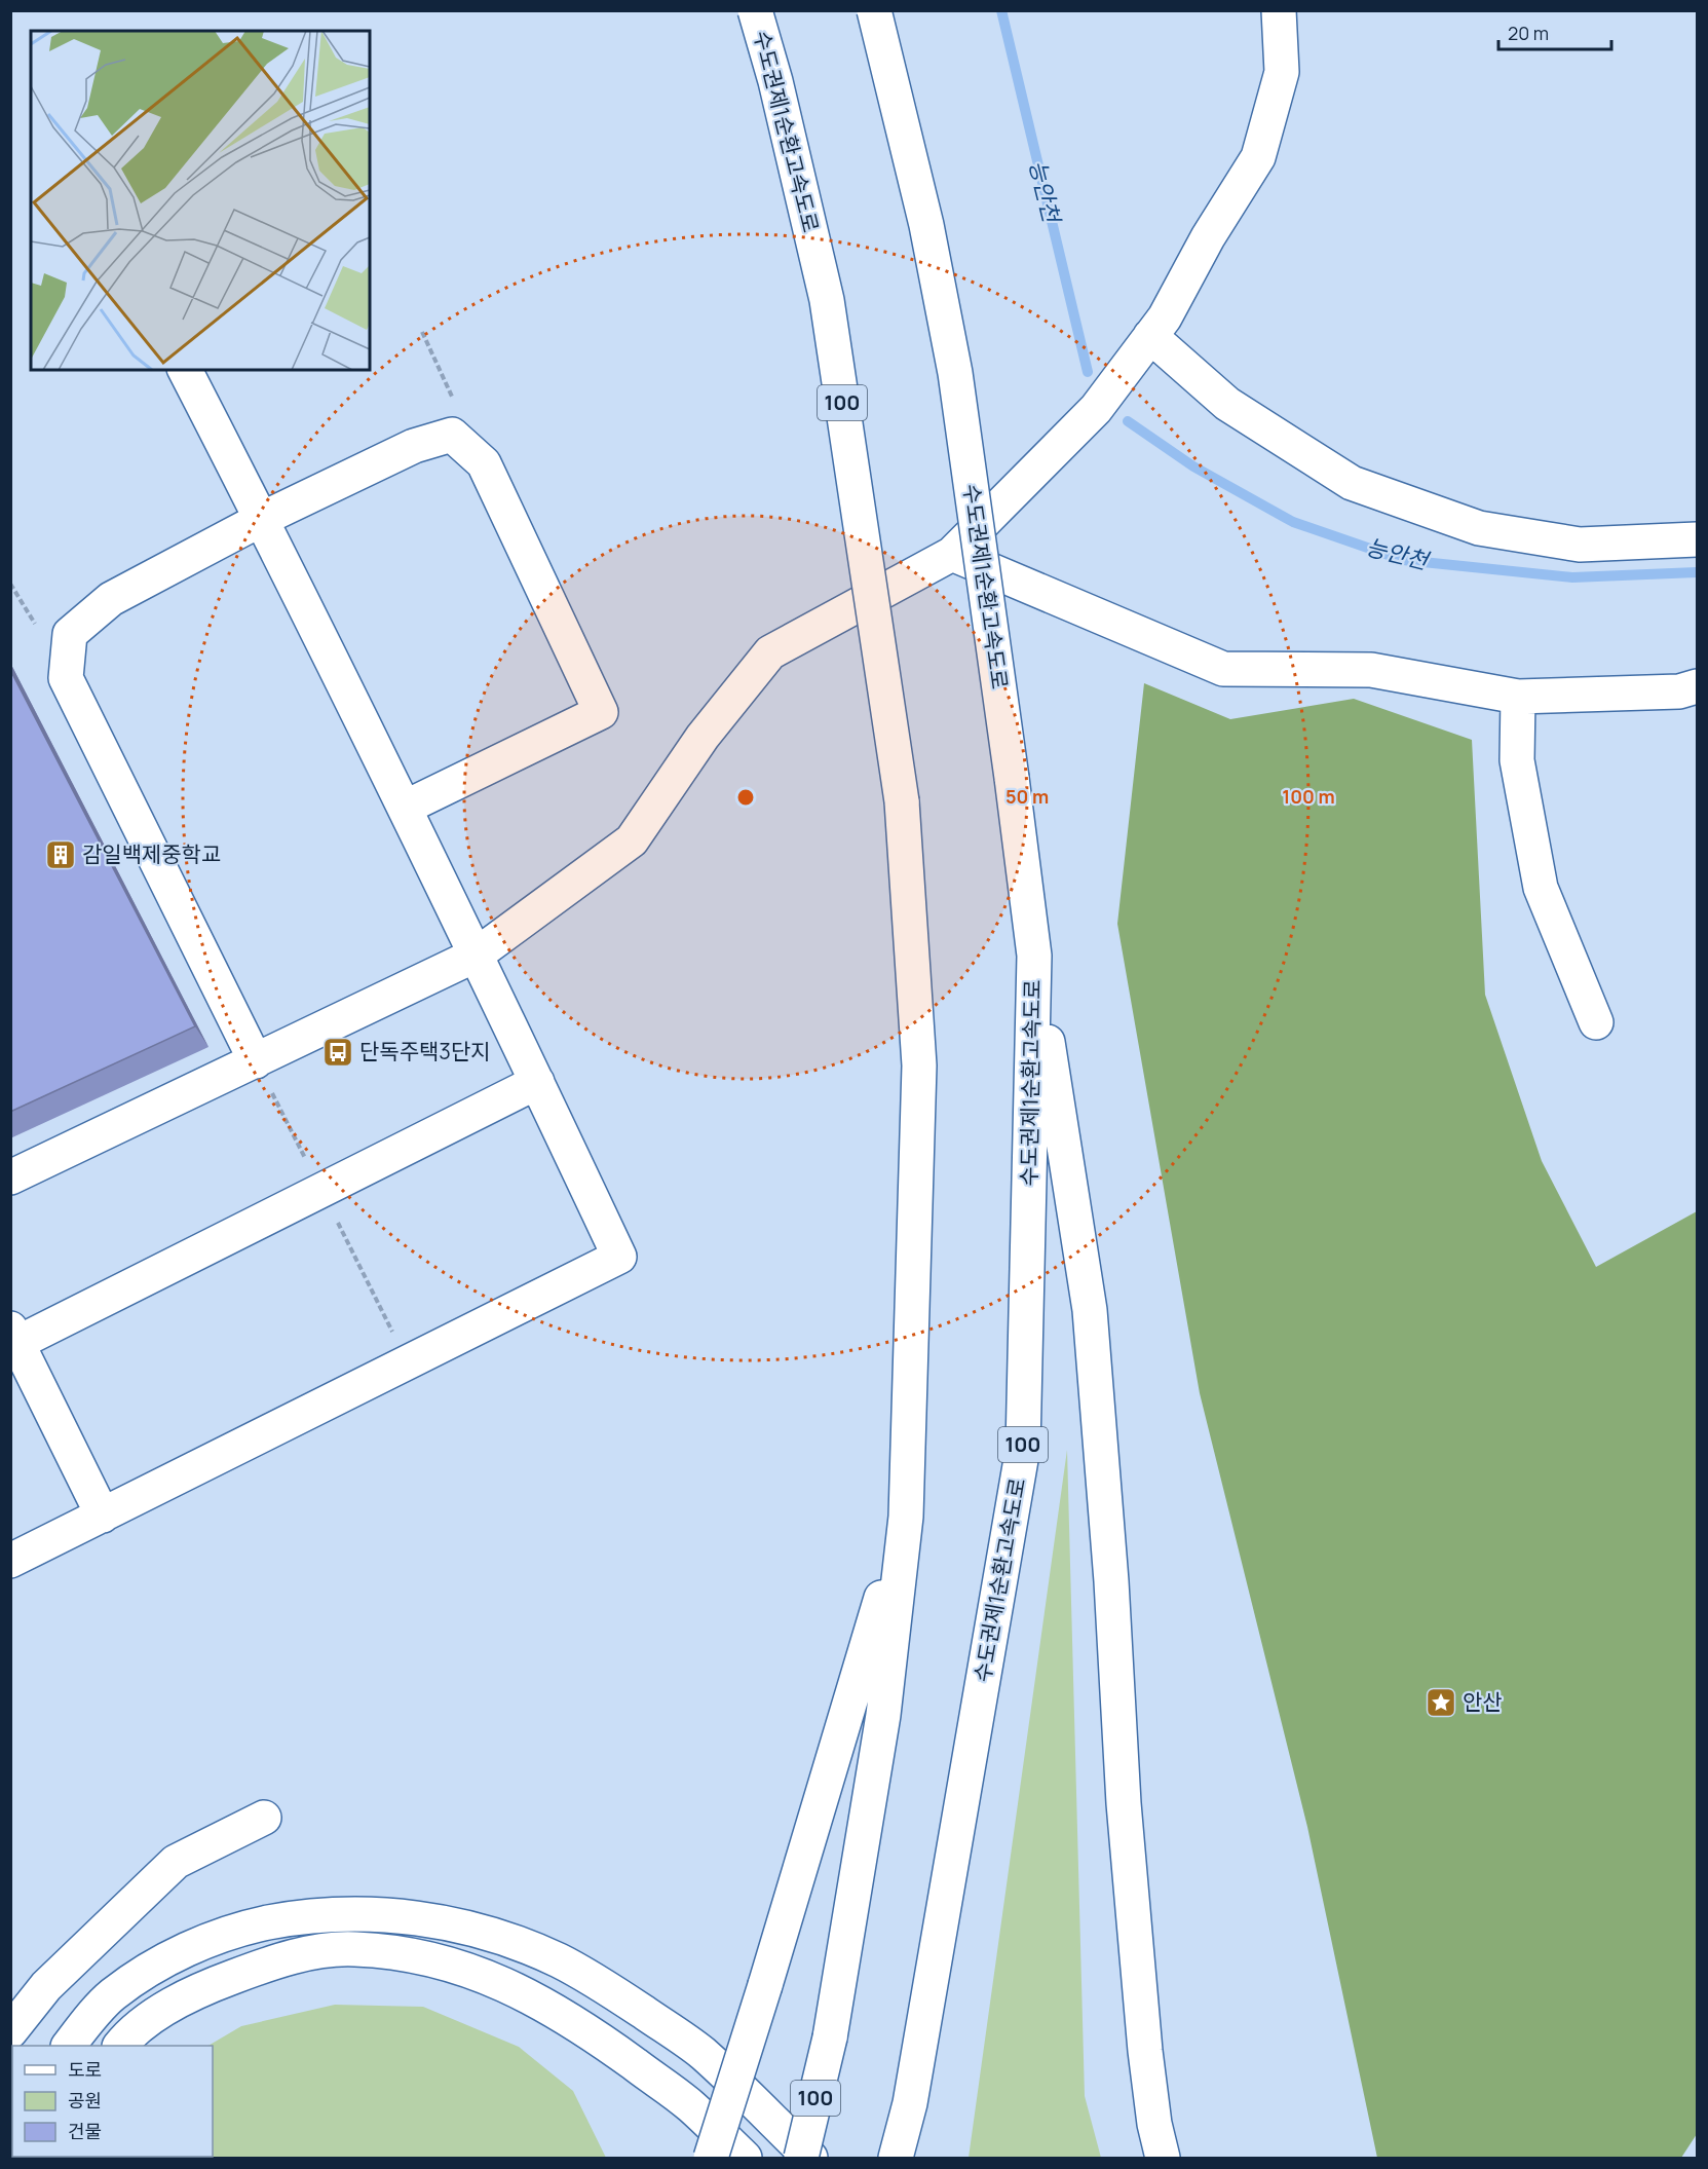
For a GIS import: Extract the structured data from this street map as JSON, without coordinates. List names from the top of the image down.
{
  "streets": {
    "main road": ["수도권제1순환고속도로", "100"]
  },
  "water": ["능안천"],
  "places": {
    "building": ["감일백제중학교"],
    "bus stop": ["단독주택3단지"],
    "place": ["안산"]
  },
  "legend": ["도로", "공원", "건물"],
  "scale_bar": "20 m",
  "rings": ["50 m", "100 m"]
}
